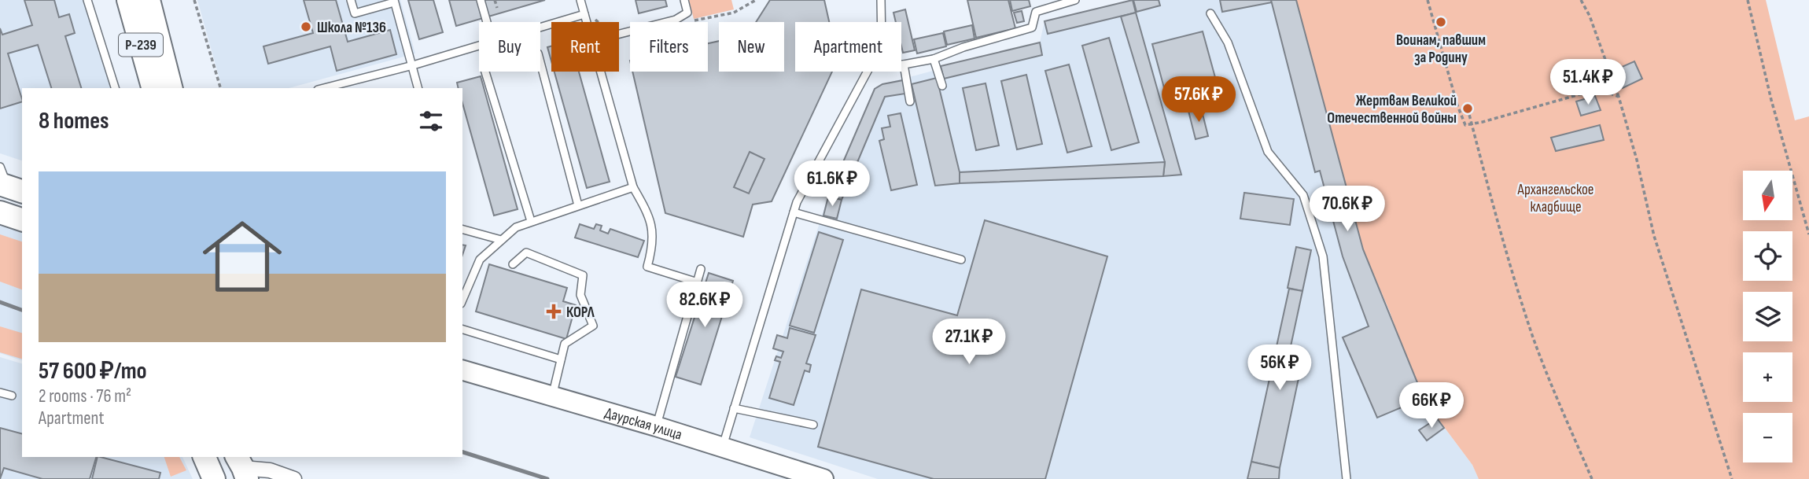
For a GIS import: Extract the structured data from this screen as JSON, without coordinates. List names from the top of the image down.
{
  "streets": {
    "main road": ["Р-239"],
    "street": ["Даурская улица"]
  },
  "parks": ["Архангельское кладбище"],
  "places": {
    "other": ["Воинам, павшим за Родину", "Школа №136", "Жертвам Великой Отечественной войны"],
    "health": ["КОРЛ"]
  },
  "north": "bottom",
  "page": {
    "chip": [
      "Buy",
      "Rent",
      "Filters",
      "New",
      "Apartment"
    ],
    "price": [
      "51.4K ₽",
      "57.6K ₽",
      "61.6K ₽",
      "70.6K ₽",
      "82.6K ₽",
      "27.1K ₽",
      "56K ₽",
      "66K ₽"
    ],
    "heading": "8 homes",
    "list": [
      {
        "name": "57 600 ₽/mo",
        "note": "2 rooms · 76 m² · Apartment"
      }
    ],
    "map_buttons": ["+", "−"]
  }
}
